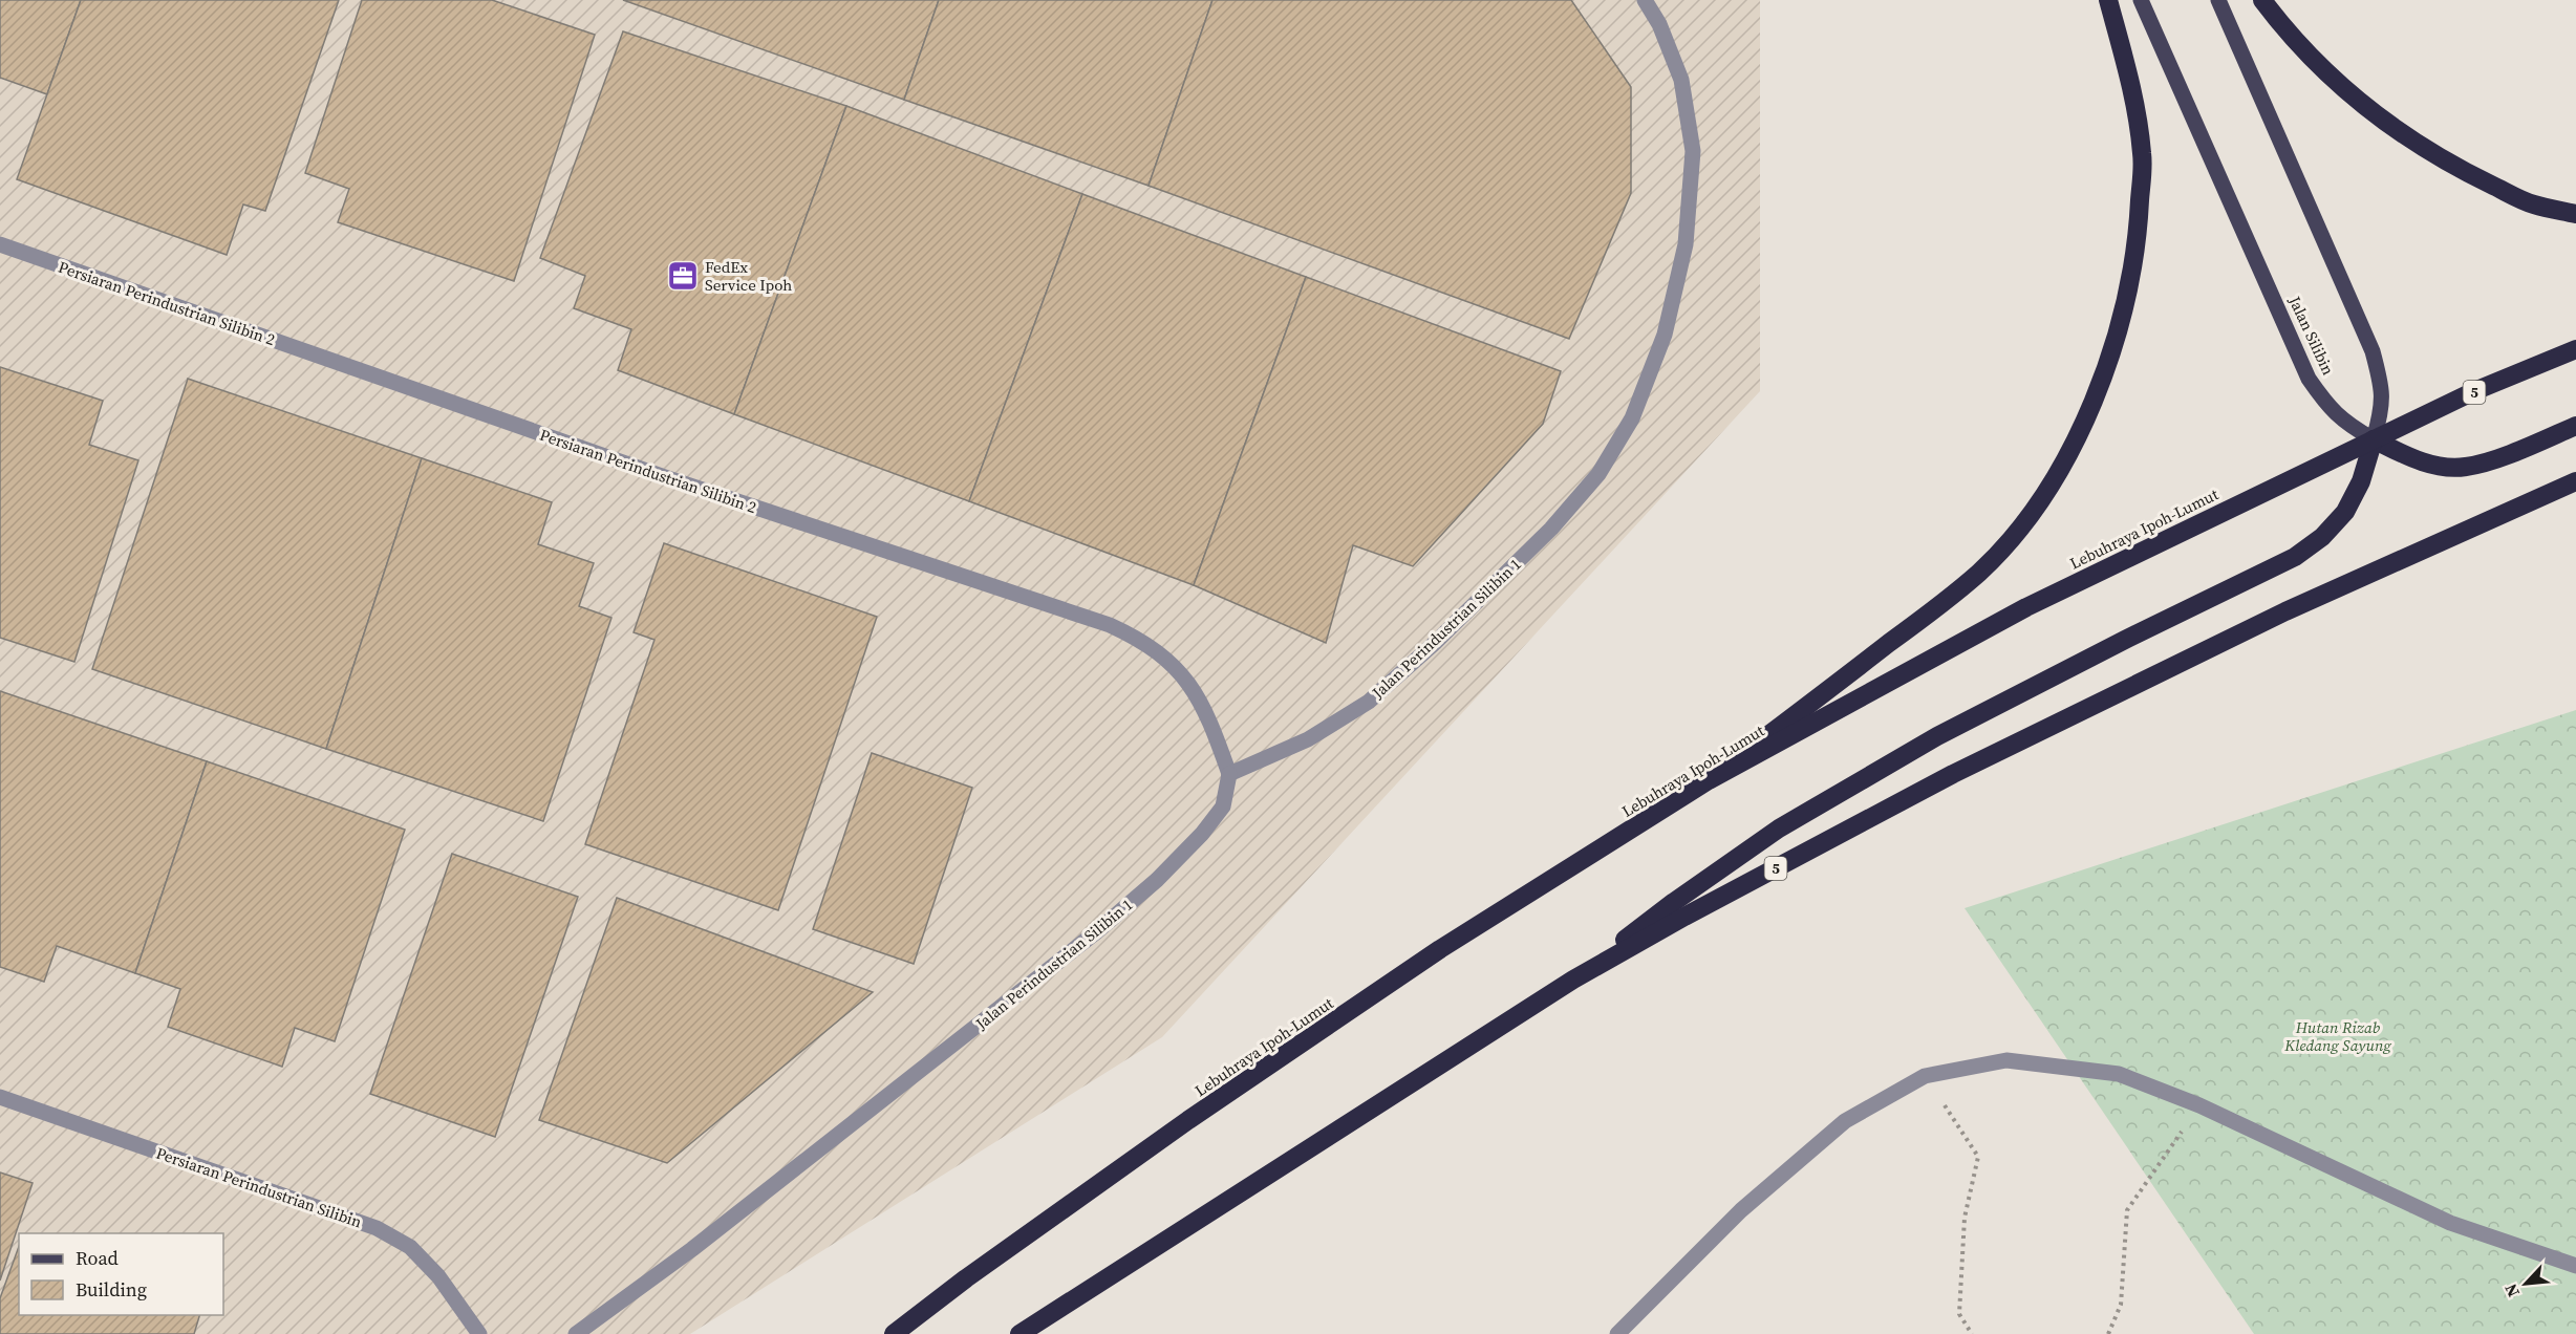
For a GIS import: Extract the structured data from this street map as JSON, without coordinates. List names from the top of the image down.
{
  "streets": {
    "highway": ["5", "Lebuhraya Ipoh-Lumut"],
    "main road": ["Jalan Silibin"],
    "street": ["Persiaran Perindustrian Silibin 2", "Jalan Perindustrian Silibin 1", "Persiaran Perindustrian Silibin"]
  },
  "crossings": [
    ["Persiaran Perindustrian Silibin 2", "Jalan Perindustrian Silibin 1"],
    ["Jalan Silibin", "Lebuhraya Ipoh-Lumut"]
  ],
  "parks": ["Hutan Rizab Kledang Sayung"],
  "places": {
    "office": ["FedEx Service Ipoh"]
  },
  "legend": ["Road", "Building"],
  "north": "bottom left"
}
